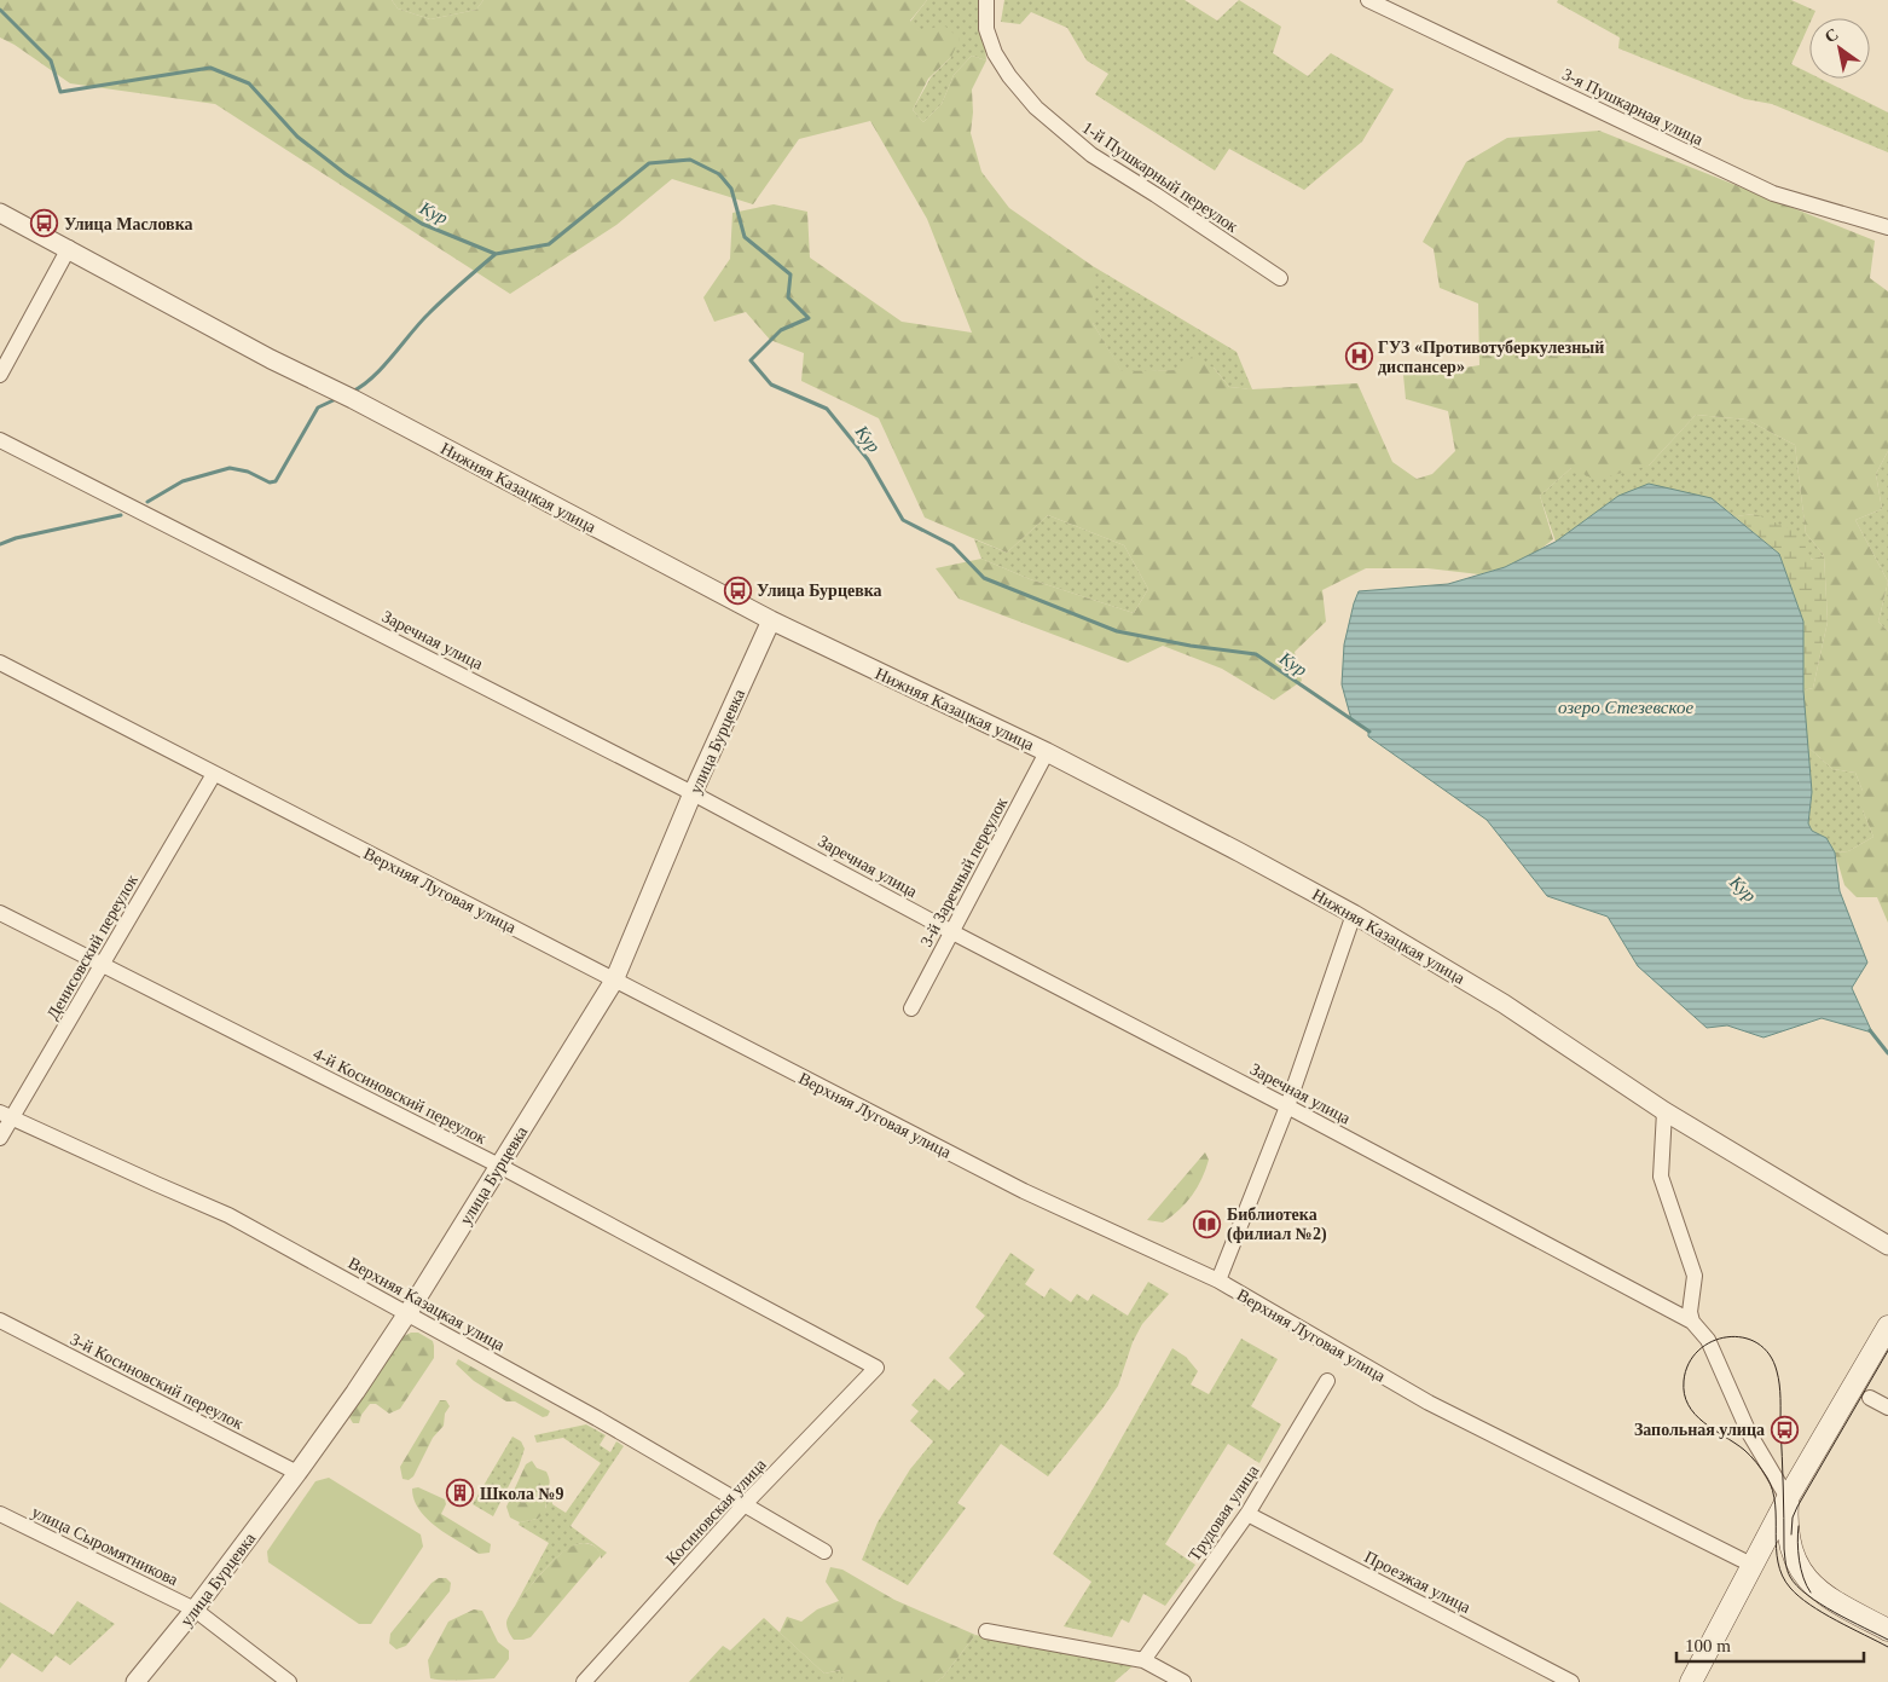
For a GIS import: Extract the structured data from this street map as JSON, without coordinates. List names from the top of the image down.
{
  "streets": {
    "street": [
      "3-я Пушкарная улица",
      "1-й Пушкарный переулок",
      "Нижняя Казацкая улица",
      "Заречная улица",
      "улица Бурцевка",
      "3-й Заречный переулок",
      "Верхняя Луговая улица",
      "Денисовский переулок",
      "4-й Косиновский переулок",
      "Верхняя Казацкая улица",
      "3-й Косиновский переулок",
      "Косиновская улица",
      "Трудовая улица",
      "улица Сыромятникова",
      "Проезжая улица"
    ]
  },
  "crossings": [
    ["Нижняя Казацкая улица", "улица Бурцевка"],
    ["Нижняя Казацкая улица", "3-й Заречный переулок"],
    ["Заречная улица", "улица Бурцевка"],
    ["Заречная улица", "3-й Заречный переулок"],
    ["улица Бурцевка", "Верхняя Луговая улица"],
    ["улица Бурцевка", "4-й Косиновский переулок"],
    ["улица Бурцевка", "Верхняя Казацкая улица"],
    ["улица Бурцевка", "3-й Косиновский переулок"],
    ["улица Бурцевка", "улица Сыромятникова"],
    ["Верхняя Луговая улица", "Денисовский переулок"],
    ["Денисовский переулок", "4-й Косиновский переулок"],
    ["Денисовский переулок", "Верхняя Казацкая улица"],
    ["4-й Косиновский переулок", "Косиновская улица"],
    ["Верхняя Казацкая улица", "Косиновская улица"],
    ["Трудовая улица", "Проезжая улица"]
  ],
  "water": ["Кур", "озеро Стезевское"],
  "places": {
    "bus stop": ["Улица Масловка", "Улица Бурцевка", "Запольная улица"],
    "hospital": ["ГУЗ «Противотуберкулезный диспансер»"],
    "library": ["Библиотека (филиал №2)"],
    "building": ["Школа №9"]
  },
  "scale_bar": "100 m",
  "north": "top left"
}
